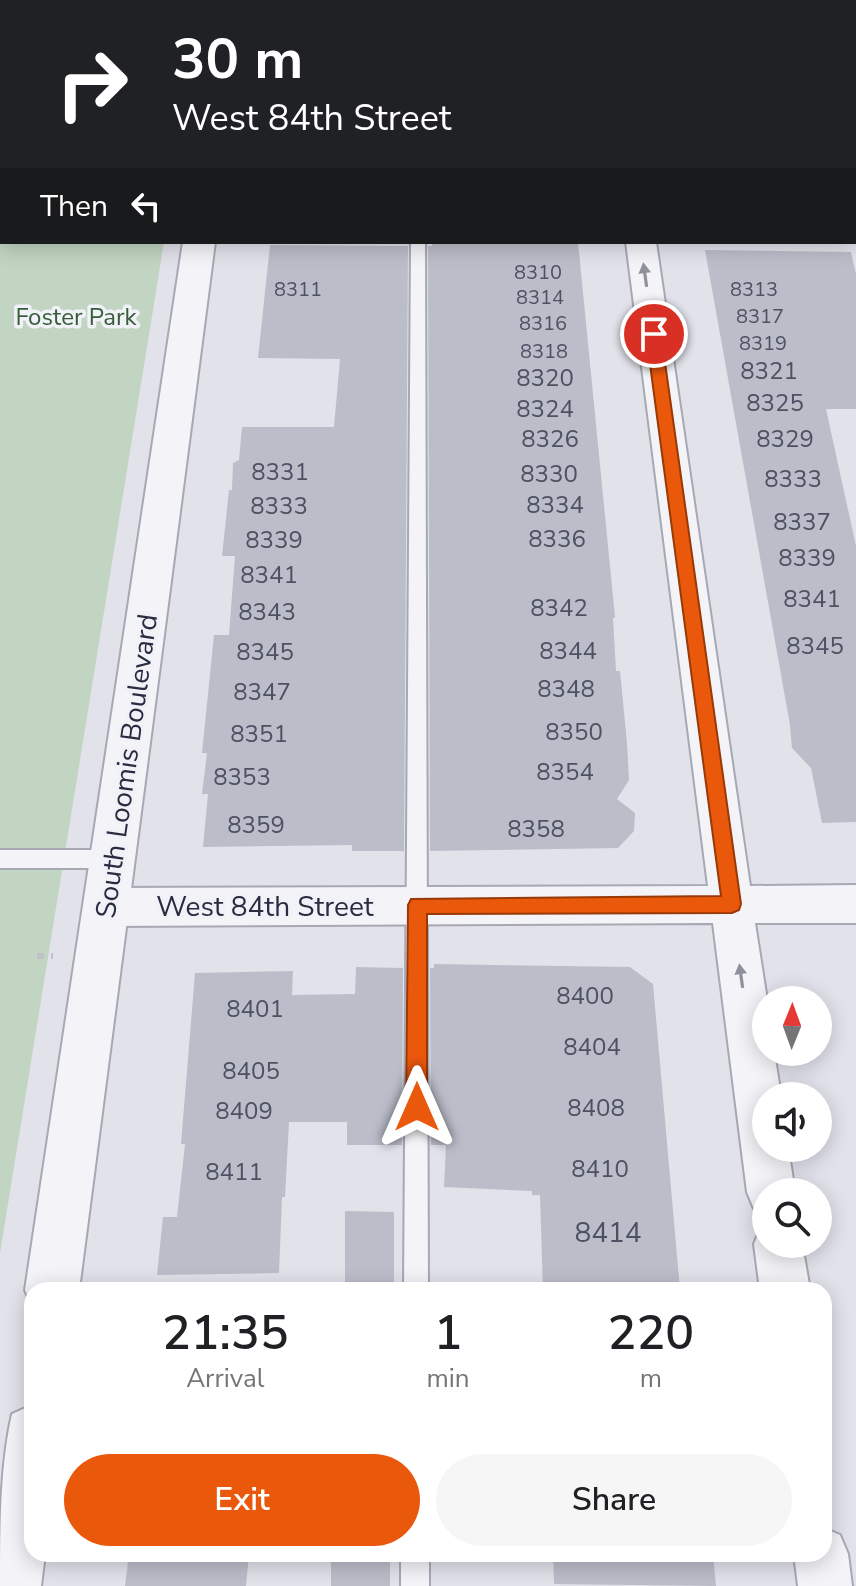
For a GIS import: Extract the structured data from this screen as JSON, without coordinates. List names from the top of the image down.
{
  "streets": {
    "street": ["South Loomis Boulevard", "West 84th Street"]
  },
  "crossings": [
    ["South Loomis Boulevard", "West 84th Street"]
  ],
  "parks": ["Foster Park"],
  "house_numbers": [
    "8310",
    "8311",
    "8313",
    "8314",
    "8317",
    "8316",
    "8319",
    "8318",
    "8321",
    "8320",
    "8325",
    "8324",
    "8326",
    "8329",
    "8331",
    "8330",
    "8333",
    "8334",
    "8333",
    "8337",
    "8336",
    "8339",
    "8339",
    "8341",
    "8341",
    "8342",
    "8343",
    "8345",
    "8344",
    "8345",
    "8348",
    "8347",
    "8350",
    "8351",
    "8354",
    "8353",
    "8359",
    "8358",
    "8400",
    "8401",
    "8404",
    "8405",
    "8408",
    "8409",
    "8410",
    "8411",
    "8414"
  ],
  "north": "top",
  "page": {
    "turn": ["30 m", "West 84th Street"],
    "then": "Then",
    "eta": [
      "21:35",
      "Arrival",
      "1",
      "min",
      "220",
      "m"
    ],
    "buttons": ["Exit", "Share"]
  }
}
